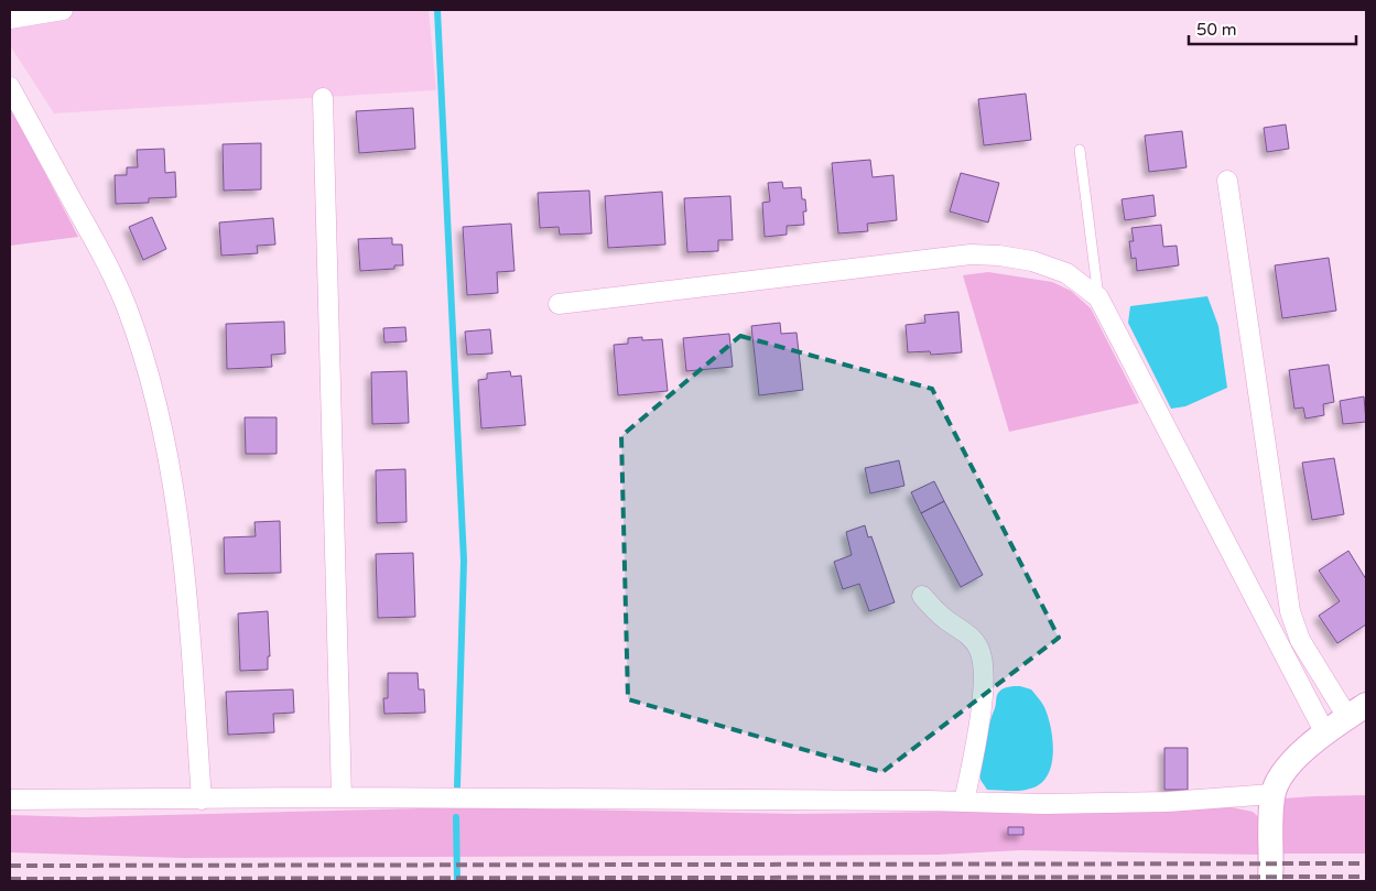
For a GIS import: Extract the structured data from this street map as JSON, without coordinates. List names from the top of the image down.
{
  "scale_bar": "50 m"
}
